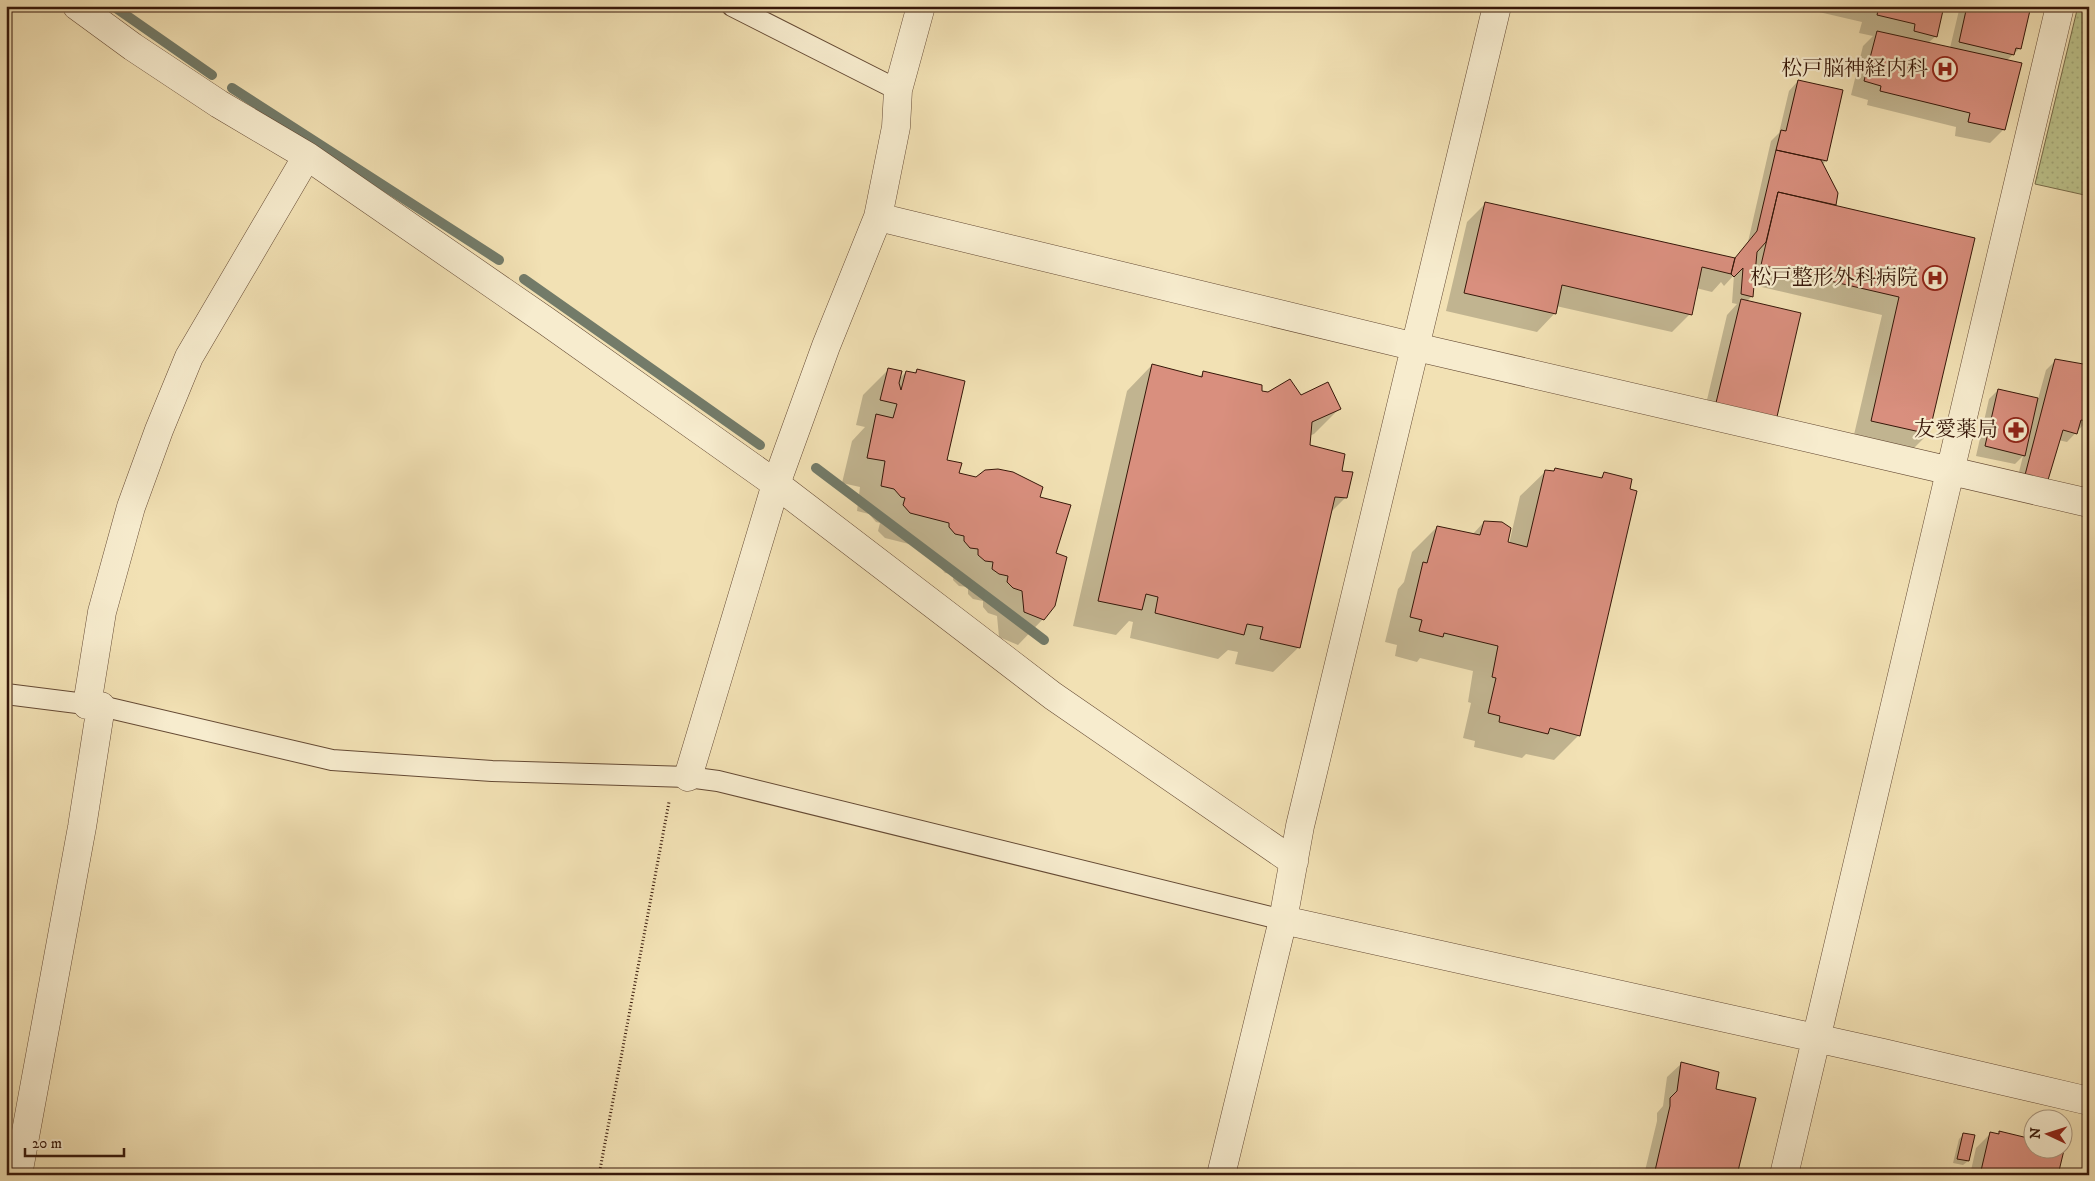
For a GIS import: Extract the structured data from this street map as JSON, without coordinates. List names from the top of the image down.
{
  "places": {
    "hospital": ["松戸脳神経内科", "松戸整形外科病院"],
    "pharmacy": ["友愛薬局"]
  },
  "scale_bar": "20 m",
  "north": "left"
}
